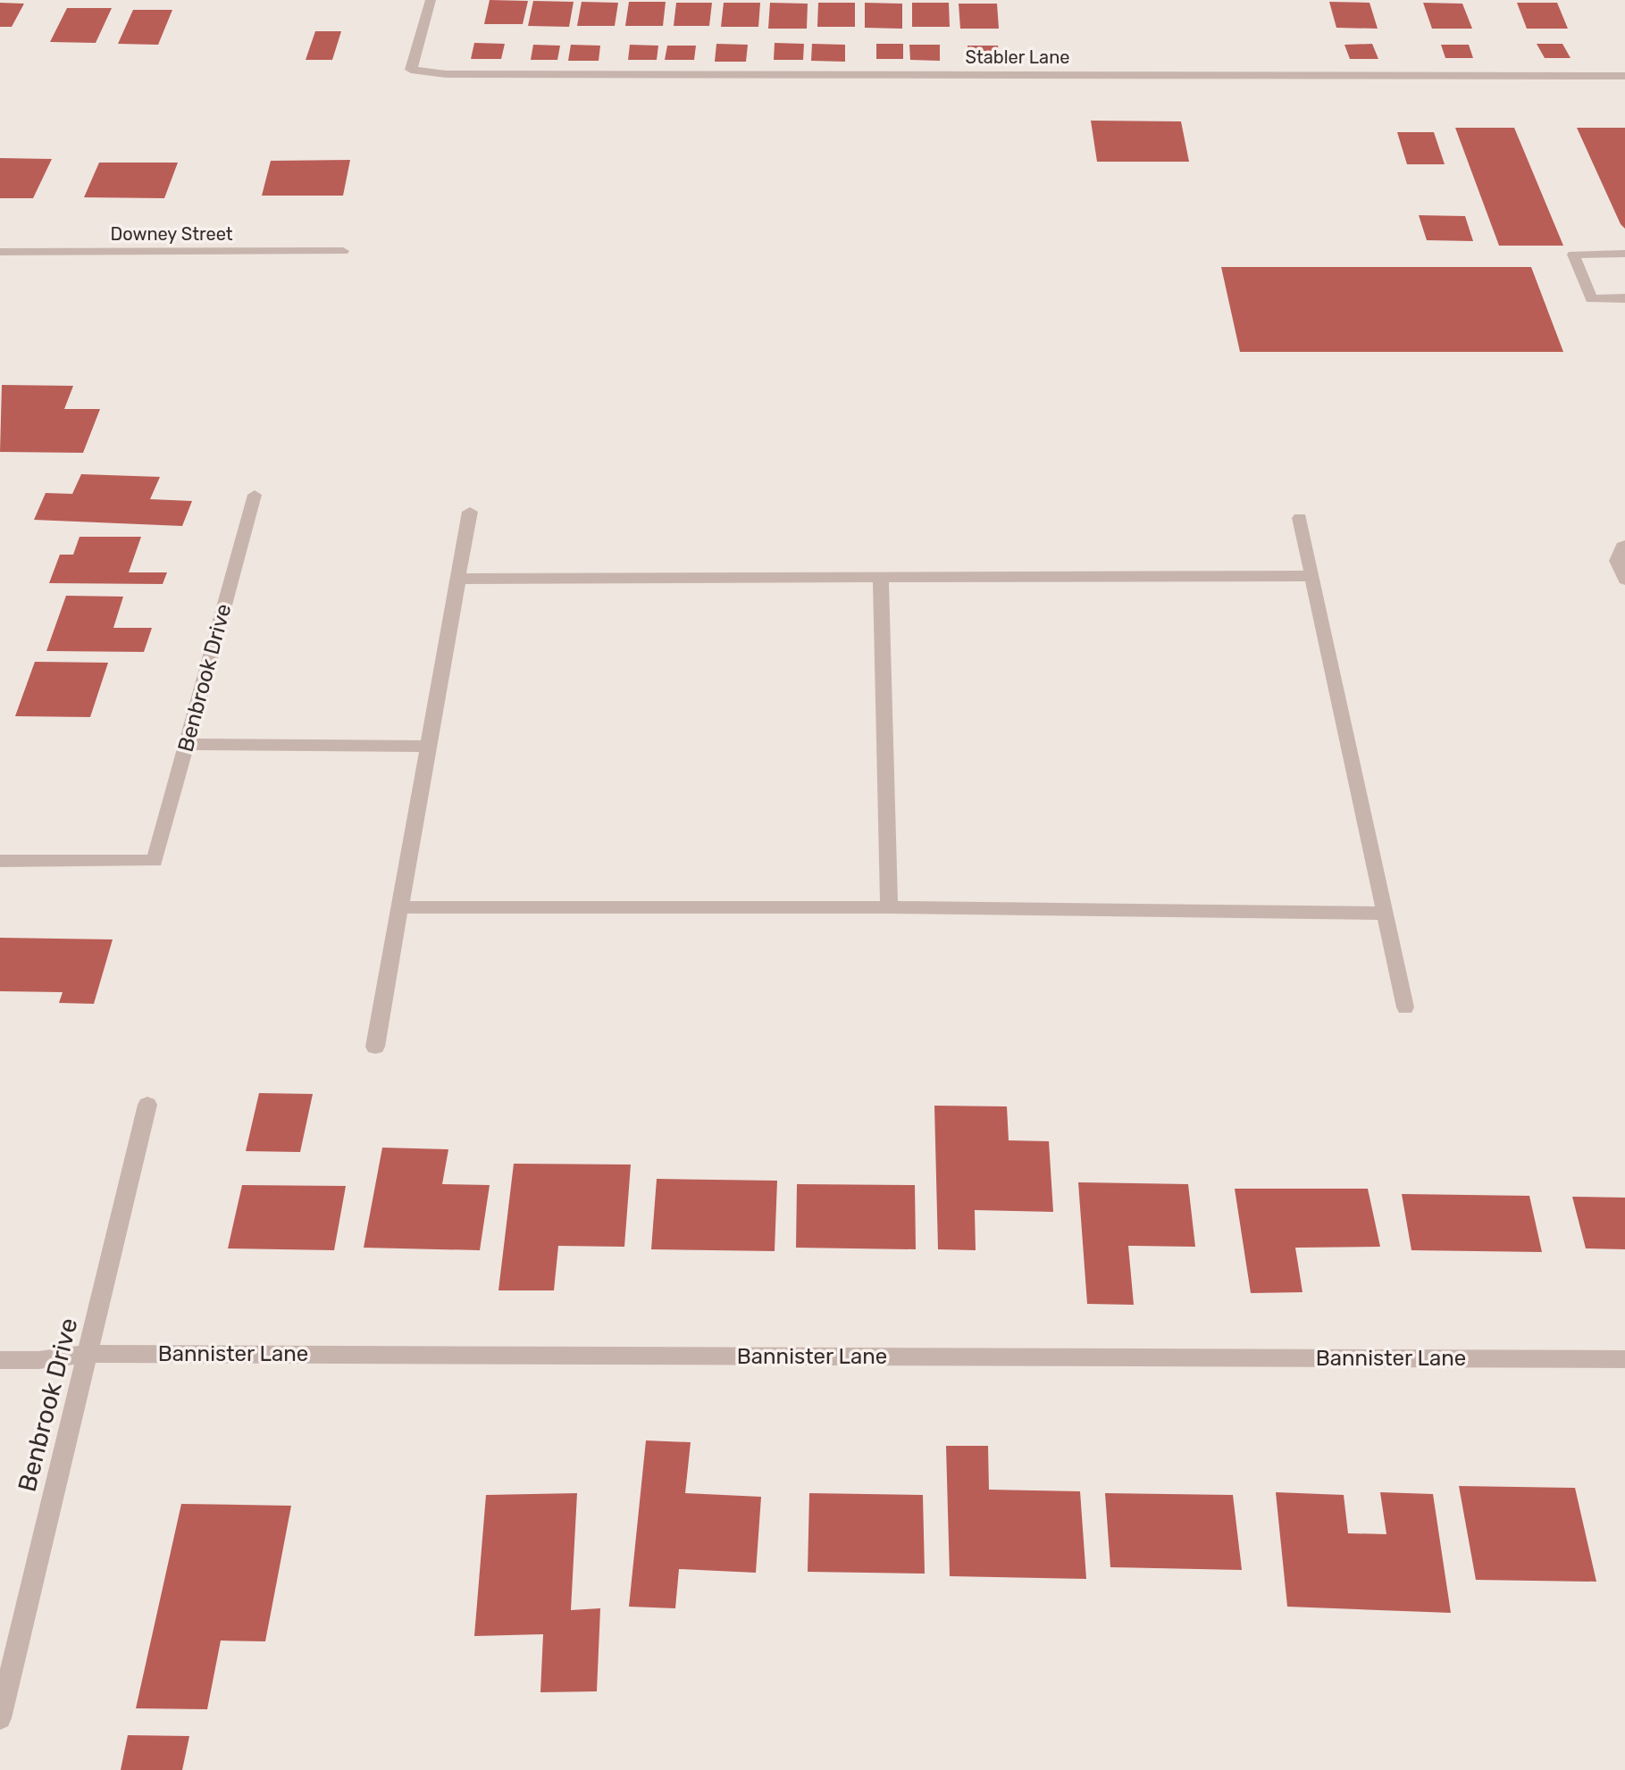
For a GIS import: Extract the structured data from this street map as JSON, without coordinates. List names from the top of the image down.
{
  "streets": {
    "street": [
      "Stabler Lane",
      "Downey Street",
      "Benbrook Drive",
      "Bannister Lane"
    ]
  },
  "crossings": [
    ["Benbrook Drive", "Bannister Lane"]
  ]
}
